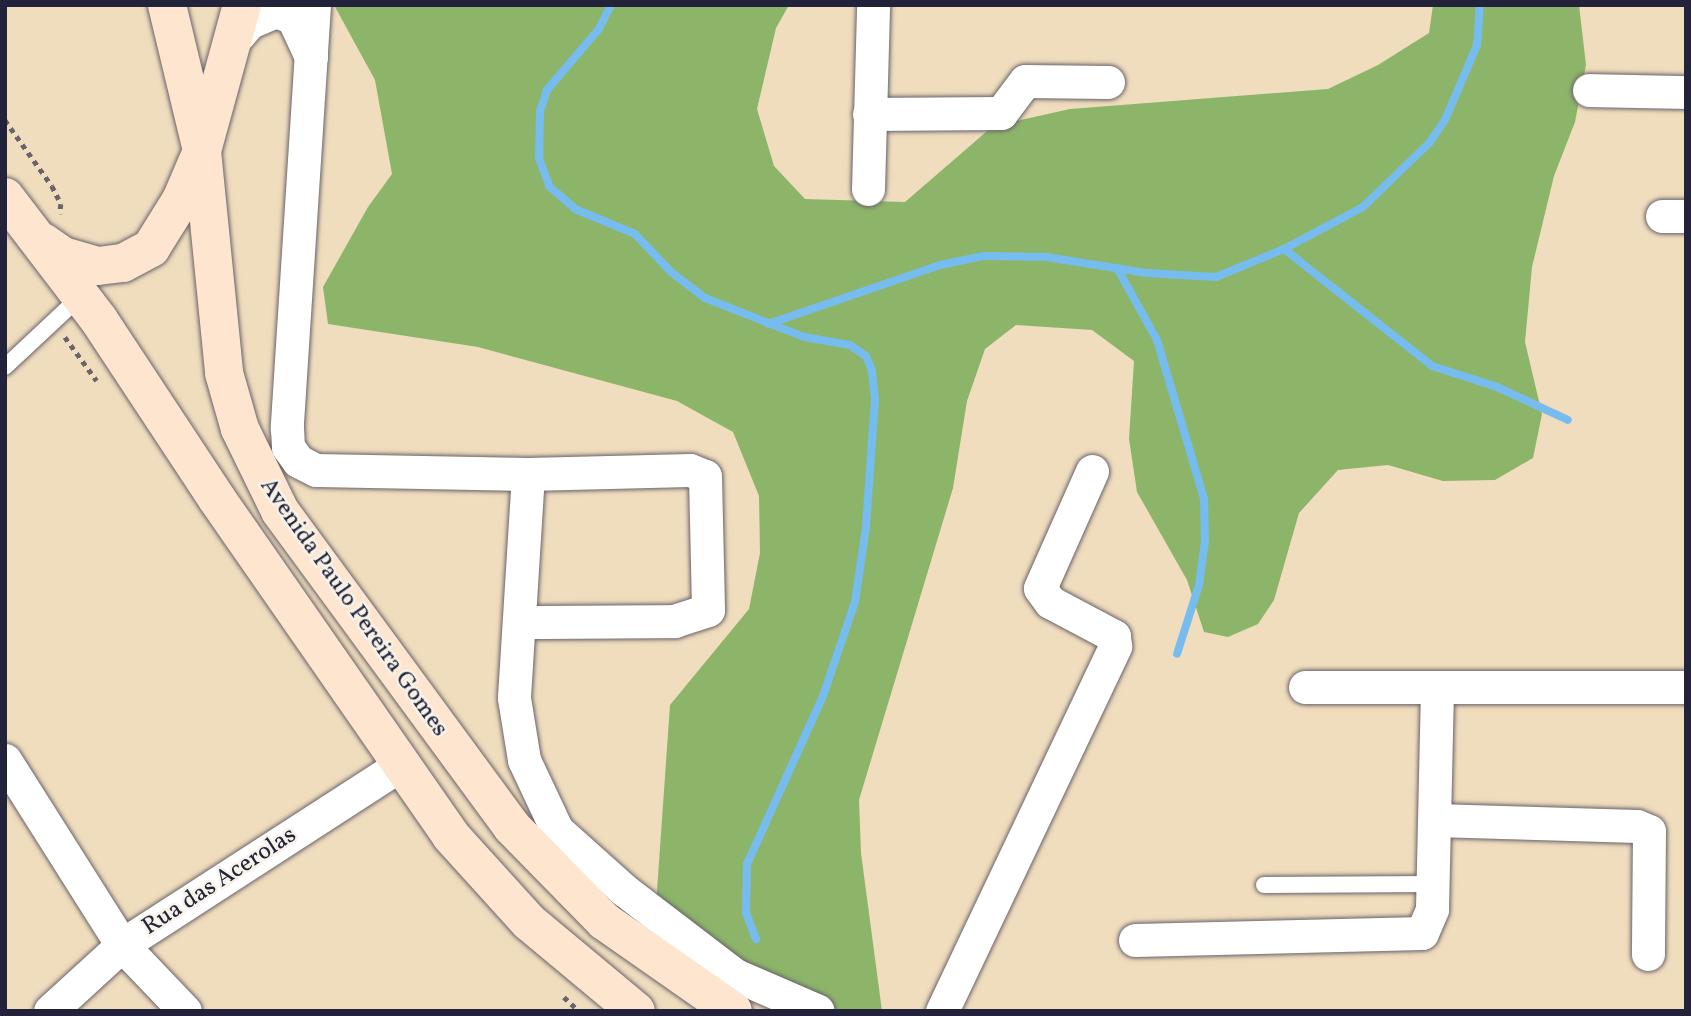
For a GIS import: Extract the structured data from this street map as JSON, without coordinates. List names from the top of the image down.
{
  "streets": {
    "main road": ["Avenida Paulo Pereira Gomes"],
    "street": ["Rua das Acerolas"]
  },
  "crossings": [
    ["Avenida Paulo Pereira Gomes", "Rua das Acerolas"]
  ]
}
